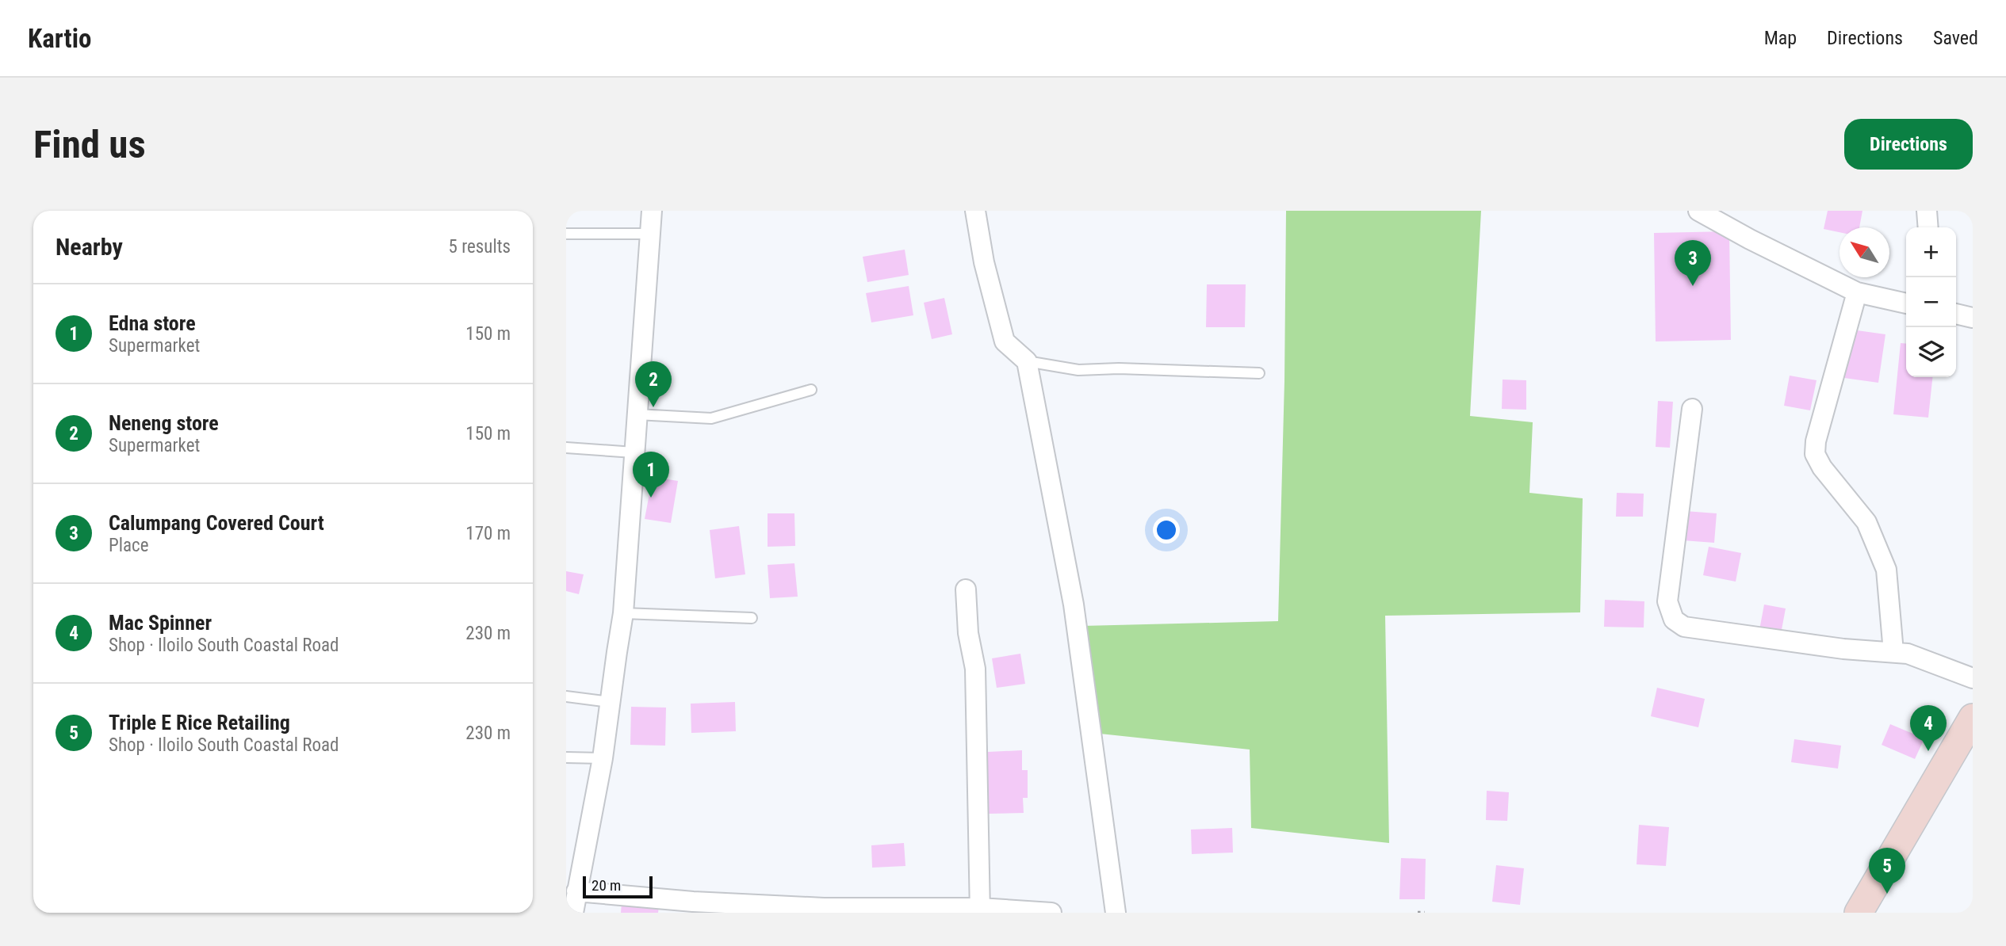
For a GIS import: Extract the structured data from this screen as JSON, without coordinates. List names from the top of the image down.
{
  "scale_bar": "20 m",
  "north": "top left",
  "page": {
    "header": "Kartio",
    "nav": ["Map", "Directions", "Saved"],
    "buttons": "Directions",
    "title": "Find us",
    "heading": ["Nearby", "5 results"],
    "map_buttons": ["+", "−"],
    "pins": [
      "3",
      "2",
      "1",
      "4",
      "5"
    ],
    "list": [
      {
        "mark": "1",
        "name": "Edna store",
        "note": "Supermarket",
        "value": "150 m"
      },
      {
        "mark": "2",
        "name": "Neneng store",
        "note": "Supermarket",
        "value": "150 m"
      },
      {
        "mark": "3",
        "name": "Calumpang Covered Court",
        "note": "Place",
        "value": "170 m"
      },
      {
        "mark": "4",
        "name": "Mac Spinner",
        "note": "Shop · Iloilo South Coastal Road",
        "value": "230 m"
      },
      {
        "mark": "5",
        "name": "Triple E Rice Retailing",
        "note": "Shop · Iloilo South Coastal Road",
        "value": "230 m"
      }
    ],
    "scale": "20 m"
  }
}
